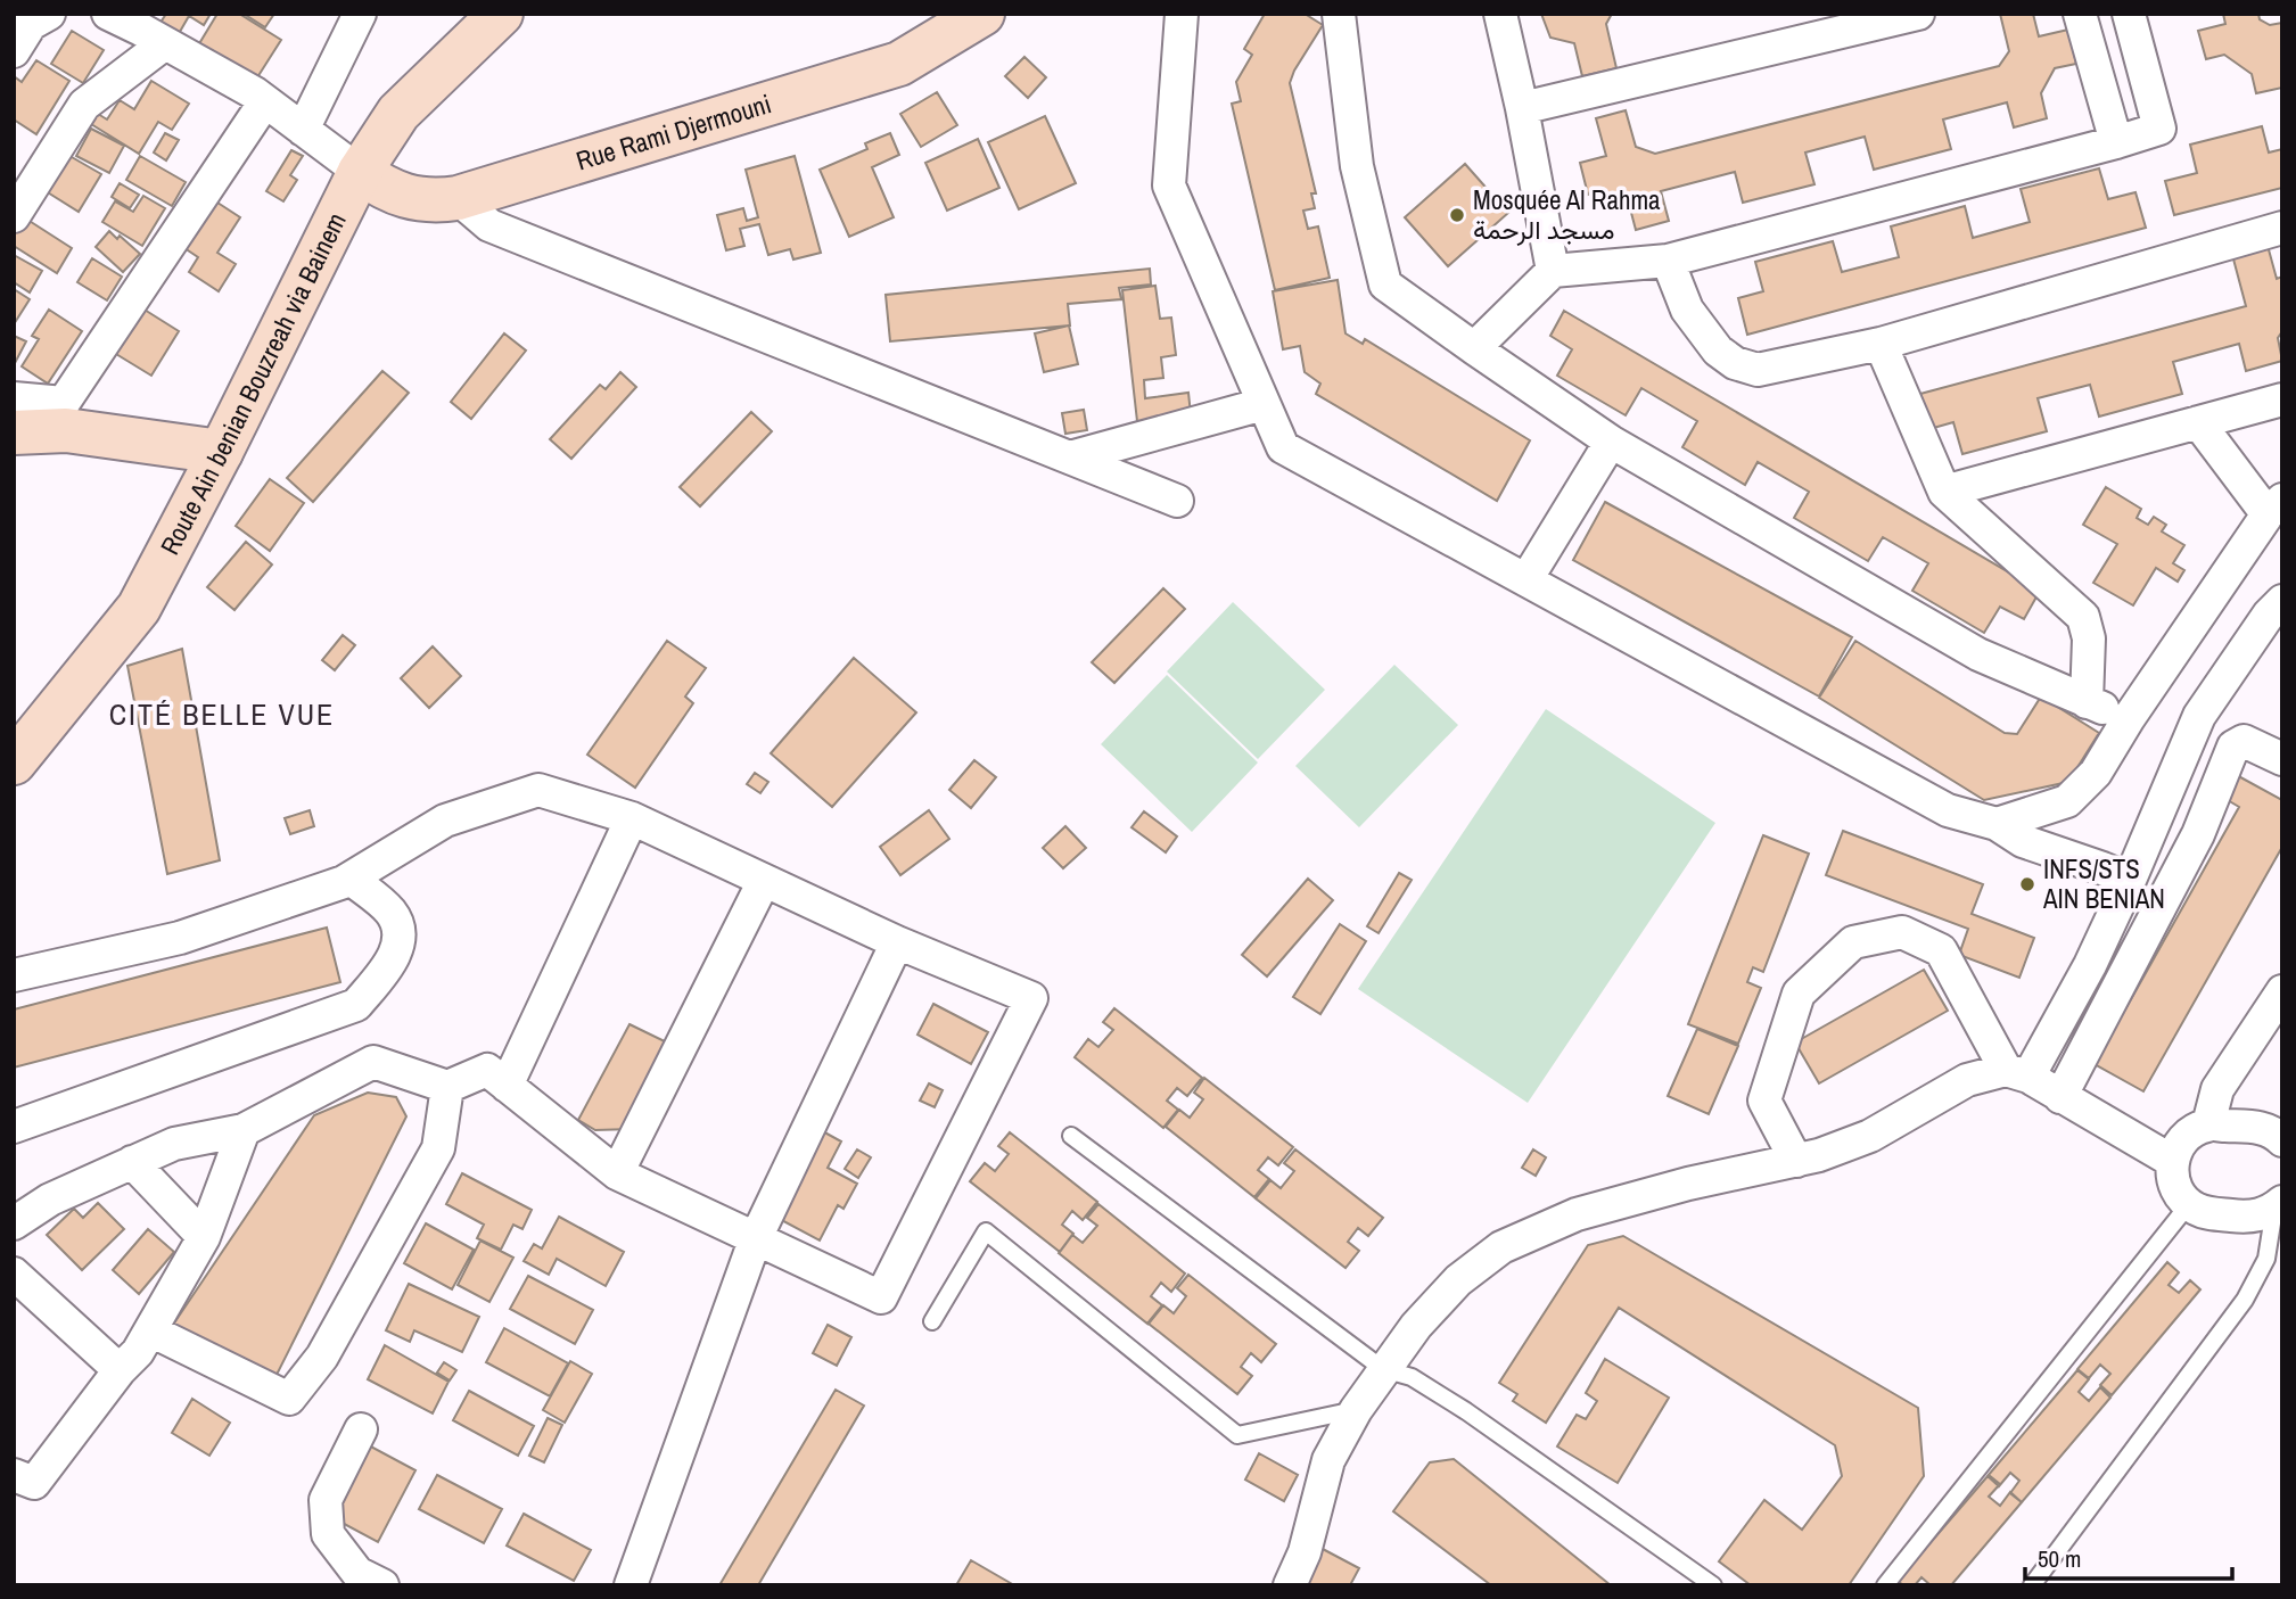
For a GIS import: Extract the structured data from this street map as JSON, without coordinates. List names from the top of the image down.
{
  "streets": {
    "main road": ["Rue Rami Djermouni", "Route Ain benian Bouzreah via Bainem"]
  },
  "crossings": [
    ["Rue Rami Djermouni", "Route Ain benian Bouzreah via Bainem"]
  ],
  "districts": ["CITÉ BELLE VUE"],
  "places": ["Mosquée Al Rahma مسجد الرحمة", "INFS/STS AIN BENIAN"],
  "scale_bar": "50 m"
}
